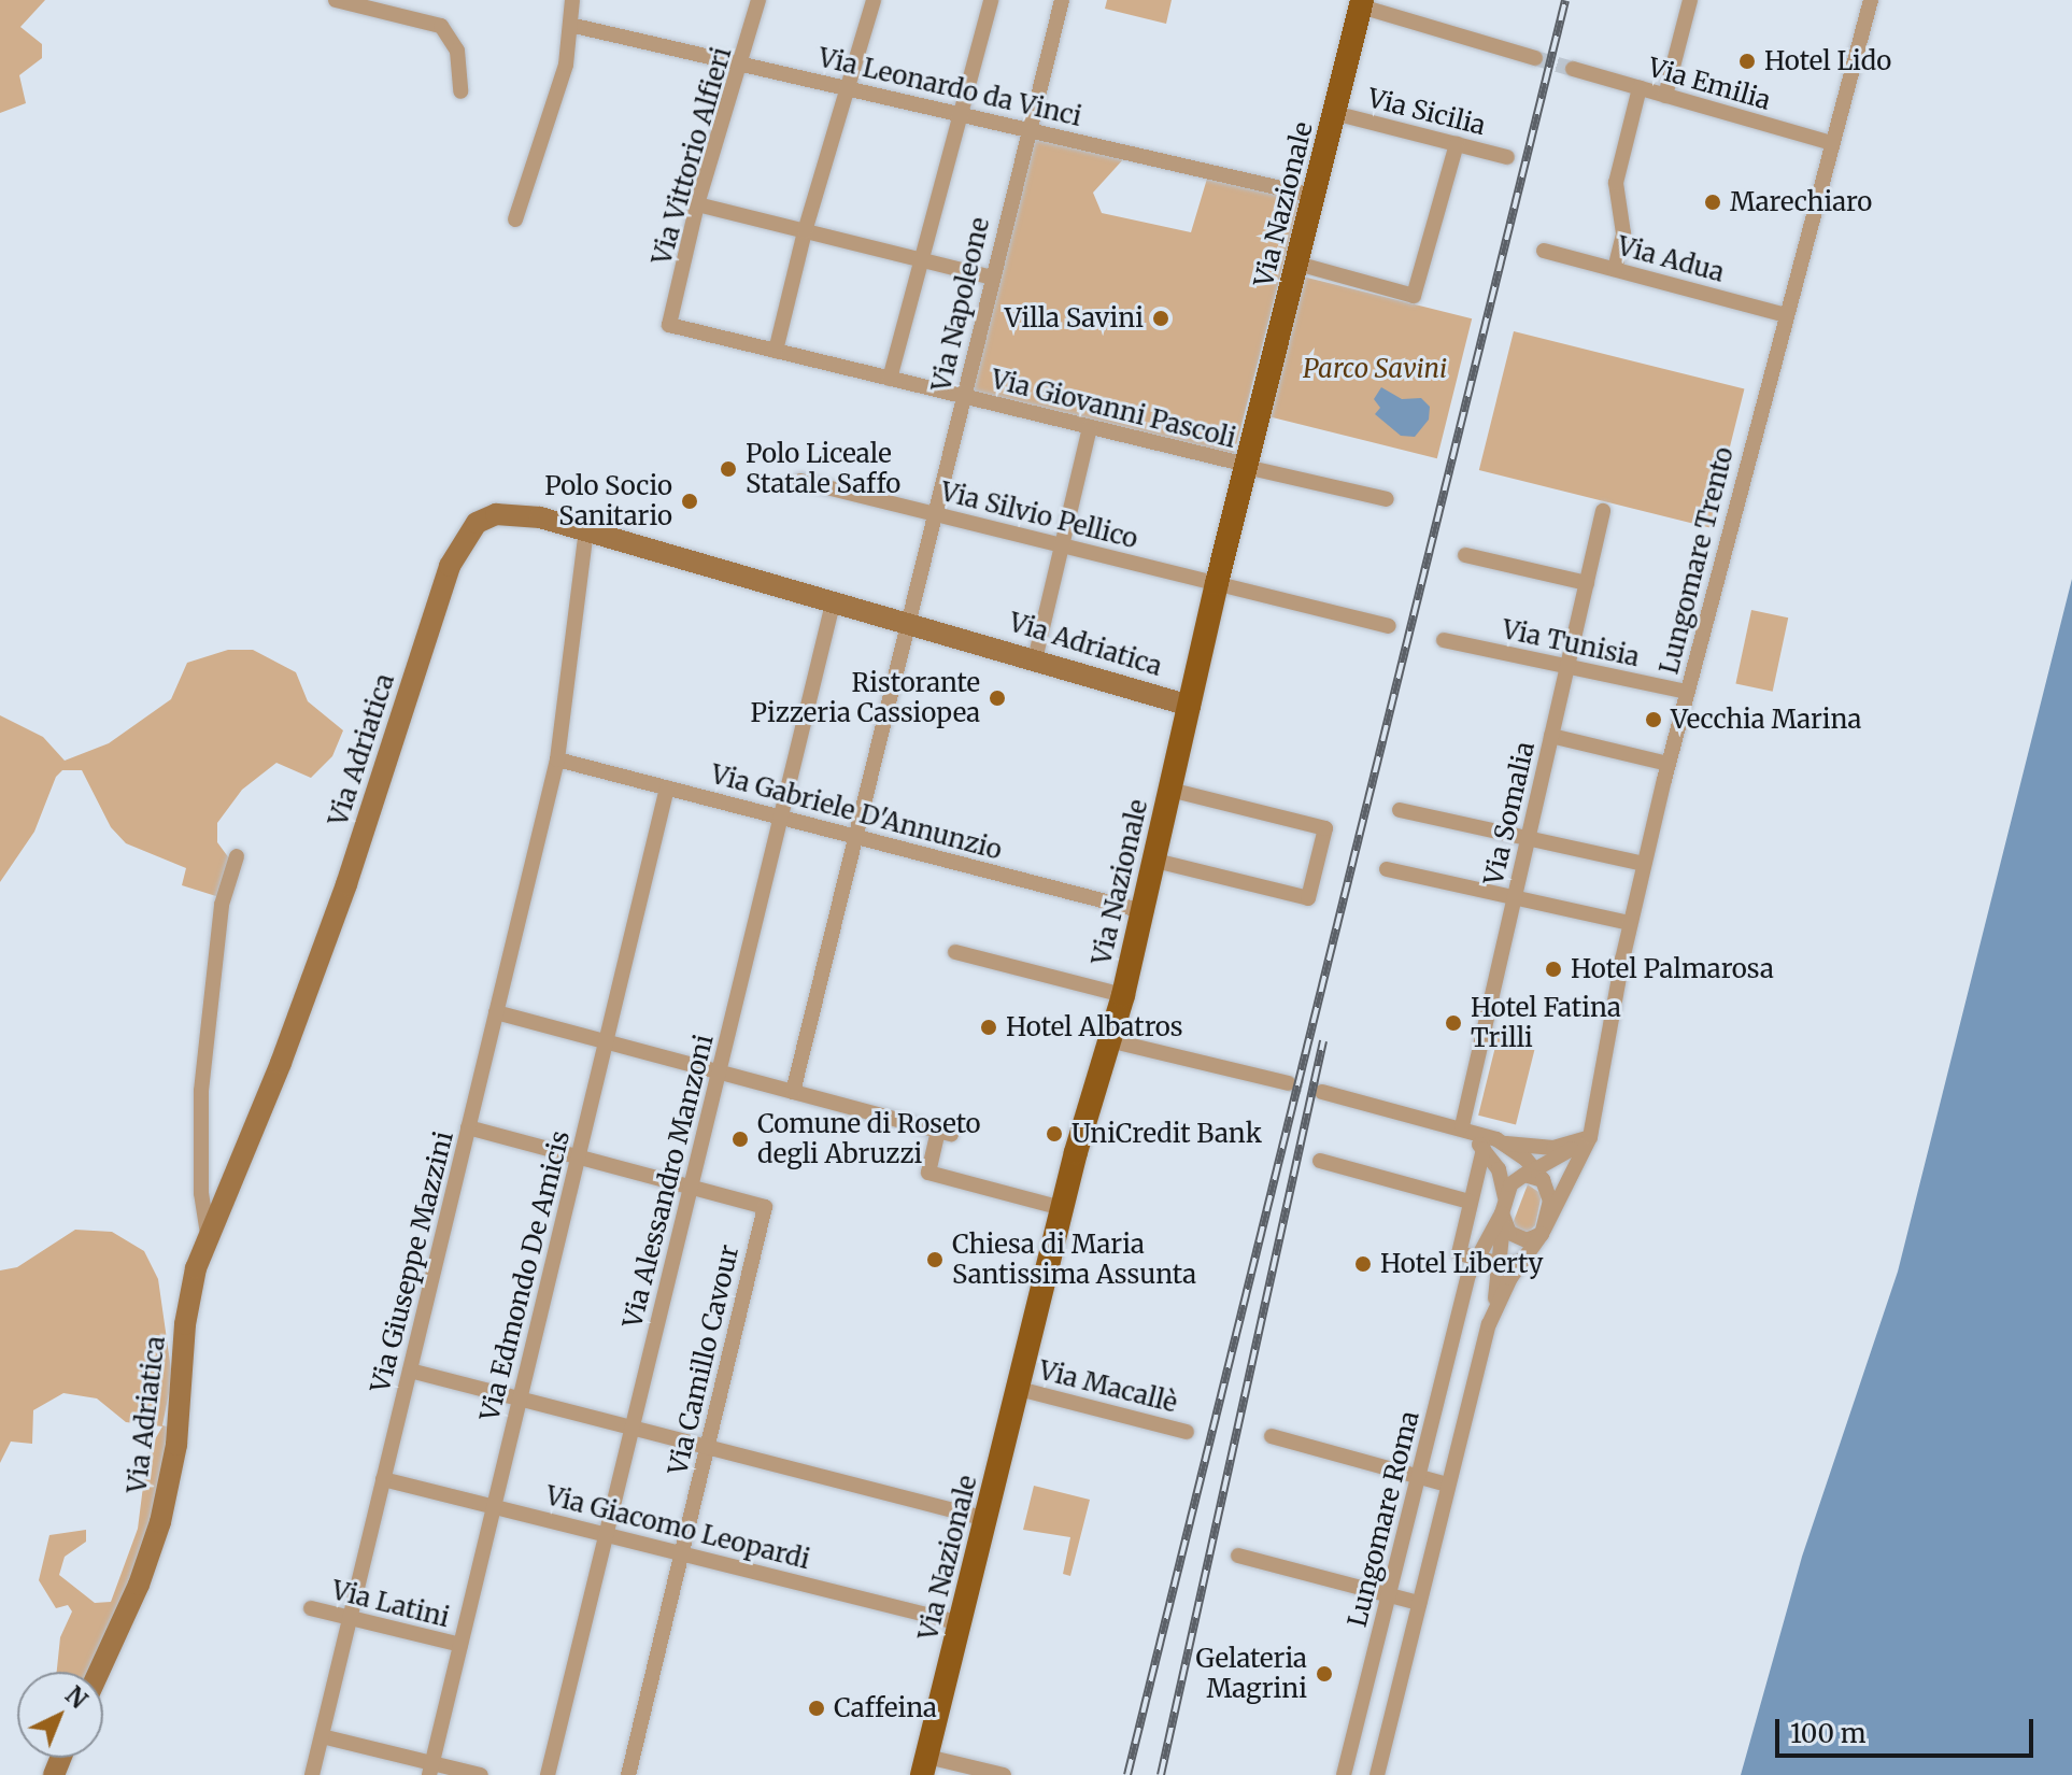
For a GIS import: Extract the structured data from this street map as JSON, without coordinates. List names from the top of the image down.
{
  "streets": {
    "main road": ["Via Nazionale", "Via Adriatica"],
    "street": [
      "Via Emilia",
      "Via Leonardo da Vinci",
      "Via Sicilia",
      "Via Vittorio Alfieri",
      "Via Adua",
      "Via Napoleone",
      "Via Giovanni Pascoli",
      "Via Silvio Pellico",
      "Lungomare Trento",
      "Via Tunisia",
      "Via Gabriele D'Annunzio",
      "Via Somalia",
      "Via Alessandro Manzoni",
      "Via Giuseppe Mazzini",
      "Via Edmondo De Amicis",
      "Via Camillo Cavour",
      "Via Macallè",
      "Lungomare Roma",
      "Via Giacomo Leopardi",
      "Via Latini"
    ]
  },
  "crossings": [
    ["Via Emilia", "Lungomare Trento"],
    ["Via Leonardo da Vinci", "Via Vittorio Alfieri"],
    ["Via Leonardo da Vinci", "Via Nazionale"],
    ["Via Leonardo da Vinci", "Via Napoleone"],
    ["Via Sicilia", "Via Nazionale"],
    ["Via Vittorio Alfieri", "Via Giovanni Pascoli"],
    ["Via Nazionale", "Via Giovanni Pascoli"],
    ["Via Nazionale", "Via Silvio Pellico"],
    ["Via Nazionale", "Via Adriatica"],
    ["Via Nazionale", "Via Gabriele D'Annunzio"],
    ["Via Nazionale", "Via Macallè"],
    ["Via Nazionale", "Via Giacomo Leopardi"],
    ["Via Adua", "Lungomare Trento"],
    ["Via Napoleone", "Via Giovanni Pascoli"],
    ["Via Napoleone", "Via Silvio Pellico"],
    ["Via Napoleone", "Via Adriatica"],
    ["Lungomare Trento", "Via Tunisia"],
    ["Via Tunisia", "Via Somalia"],
    ["Via Adriatica", "Via Alessandro Manzoni"],
    ["Via Adriatica", "Via Giuseppe Mazzini"],
    ["Via Gabriele D'Annunzio", "Via Alessandro Manzoni"],
    ["Via Gabriele D'Annunzio", "Via Giuseppe Mazzini"],
    ["Via Gabriele D'Annunzio", "Via Edmondo De Amicis"],
    ["Via Alessandro Manzoni", "Via Camillo Cavour"],
    ["Via Alessandro Manzoni", "Via Giacomo Leopardi"],
    ["Via Giuseppe Mazzini", "Via Giacomo Leopardi"],
    ["Via Giuseppe Mazzini", "Via Latini"],
    ["Via Edmondo De Amicis", "Via Giacomo Leopardi"],
    ["Via Edmondo De Amicis", "Via Latini"],
    ["Via Camillo Cavour", "Via Giacomo Leopardi"]
  ],
  "parks": ["Parco Savini"],
  "places": [
    "Hotel Lido",
    "Marechiaro",
    "Villa Savini",
    "Polo Liceale Statale Saffo",
    "Polo Socio Sanitario",
    "Ristorante Pizzeria Cassiopea",
    "Vecchia Marina",
    "Hotel Palmarosa",
    "Hotel Fatina Trilli",
    "Hotel Albatros",
    "UniCredit Bank",
    "Comune di Roseto degli Abruzzi",
    "Chiesa di Maria Santissima Assunta",
    "Hotel Liberty",
    "Gelateria Magrini",
    "Caffeina"
  ],
  "scale_bar": "100 m",
  "north": "top right"
}
